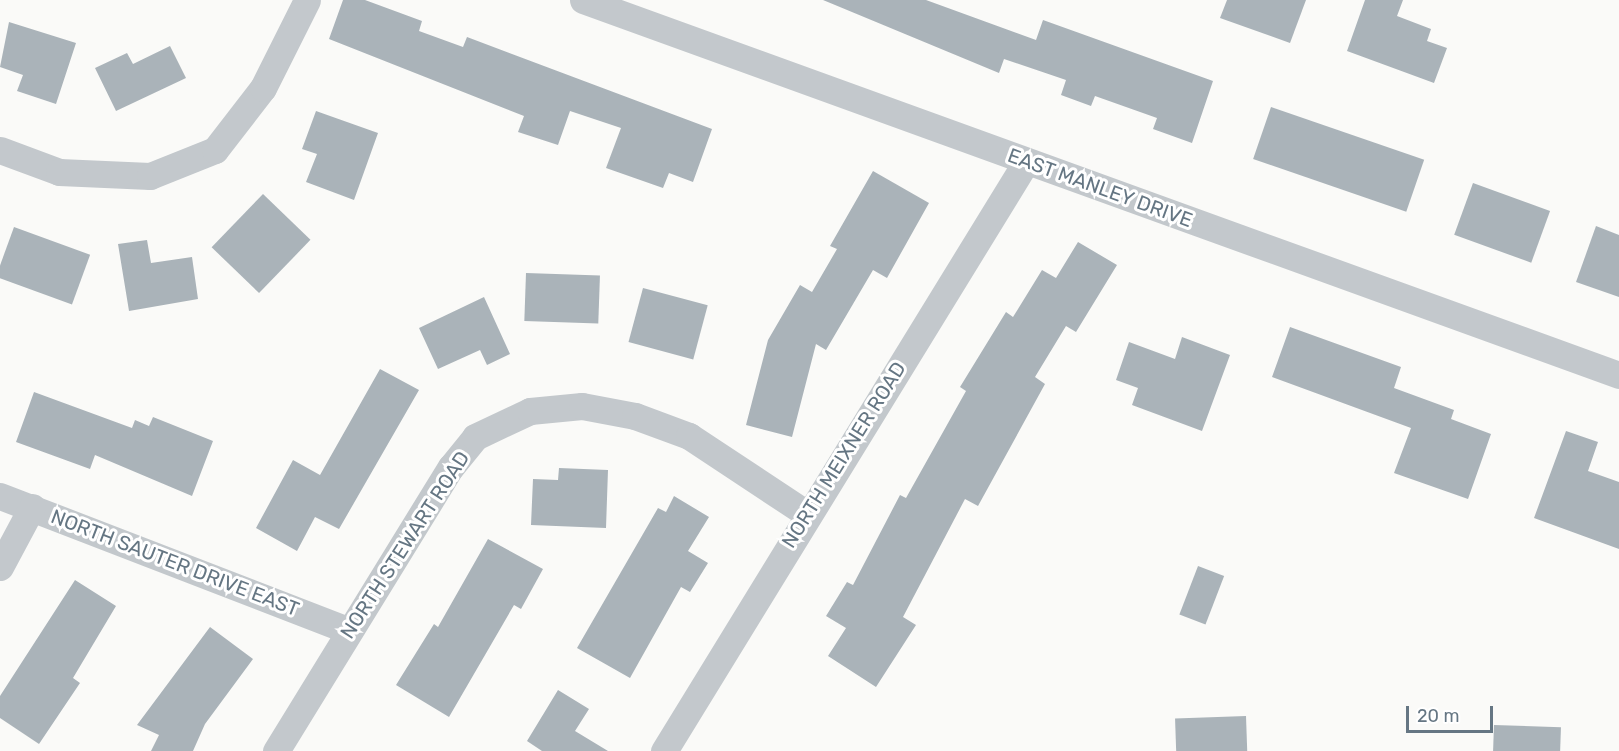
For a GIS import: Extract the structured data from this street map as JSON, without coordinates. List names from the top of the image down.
{
  "streets": {
    "street": [
      "EAST MANLEY DRIVE",
      "NORTH MEIXNER ROAD",
      "NORTH STEWART ROAD",
      "NORTH SAUTER DRIVE EAST"
    ]
  },
  "crossings": [
    ["EAST MANLEY DRIVE", "NORTH MEIXNER ROAD"],
    ["NORTH MEIXNER ROAD", "NORTH STEWART ROAD"],
    ["NORTH STEWART ROAD", "NORTH SAUTER DRIVE EAST"]
  ],
  "scale_bar": "20 m"
}
